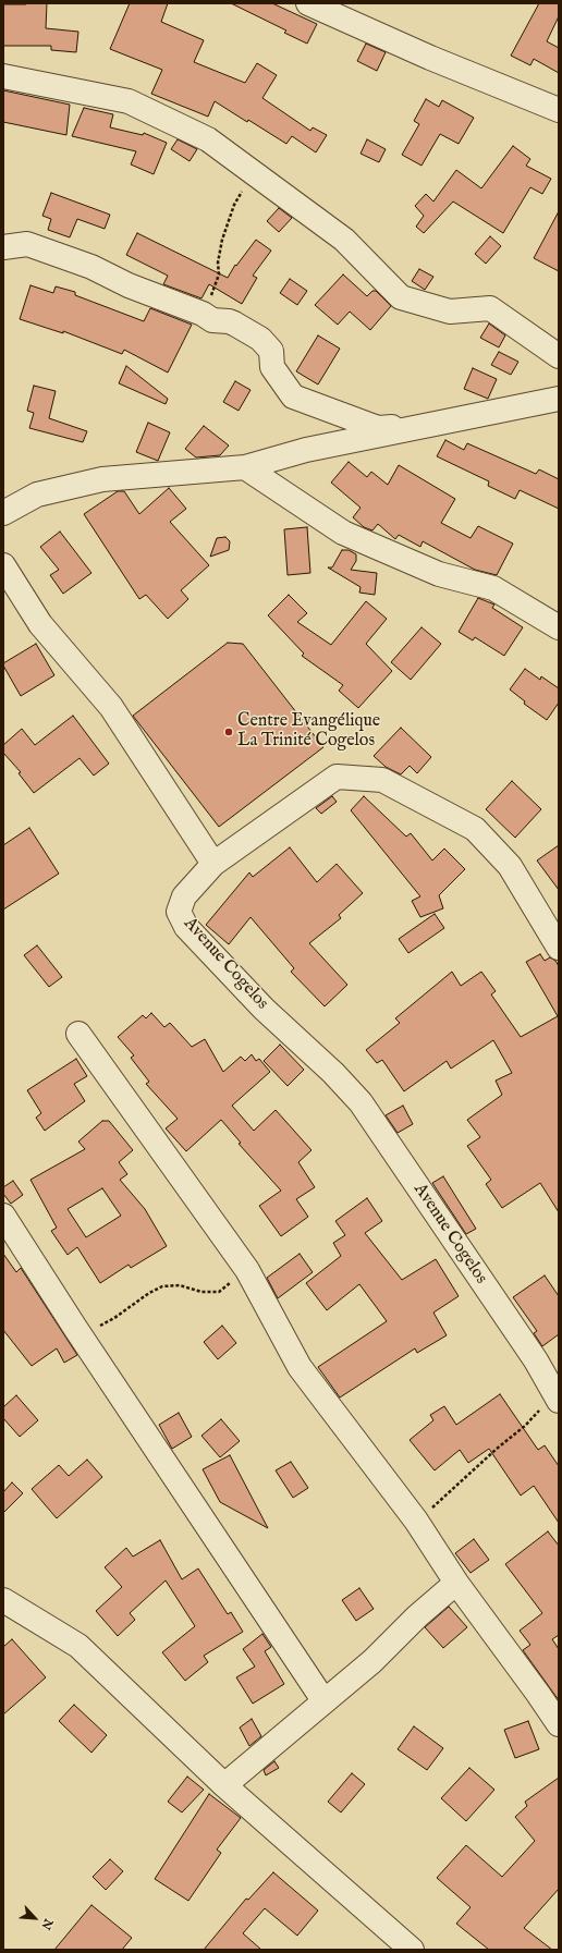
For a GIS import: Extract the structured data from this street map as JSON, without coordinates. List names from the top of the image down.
{
  "streets": {
    "street": ["Avenue Cogelos"]
  },
  "places": ["Centre Evangélique La Trinité Cogelos"],
  "north": "bottom right"
}
